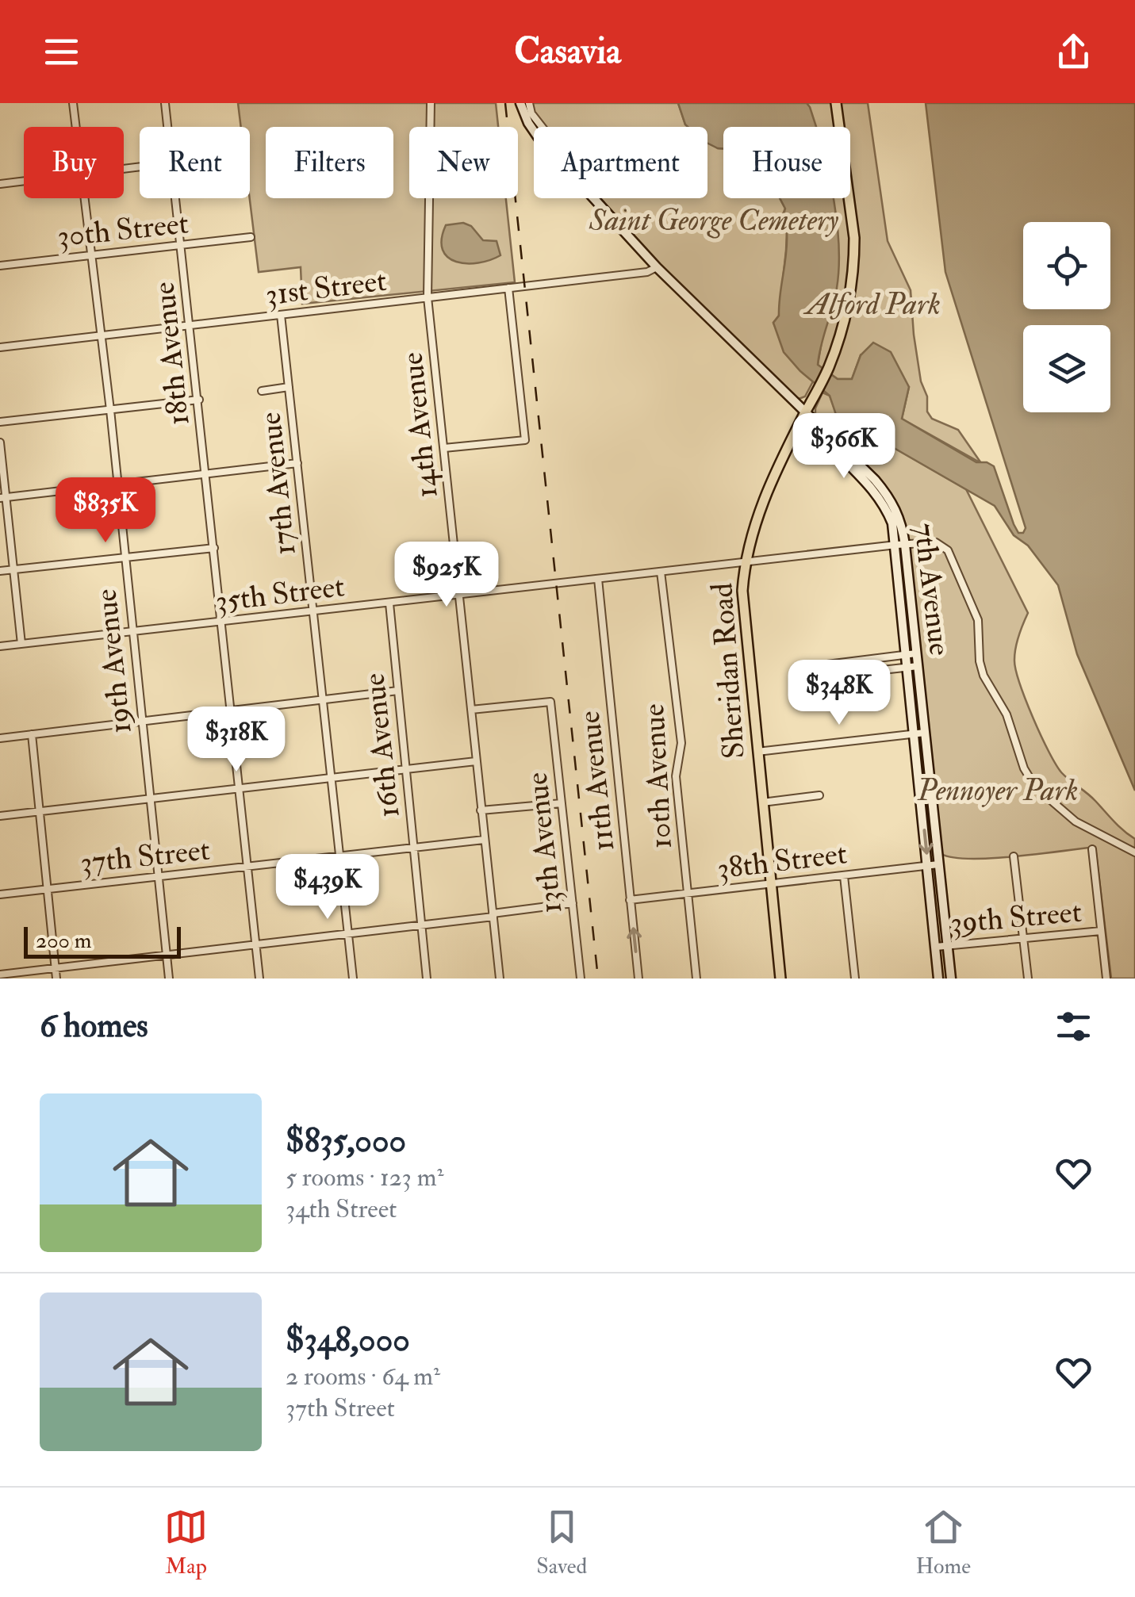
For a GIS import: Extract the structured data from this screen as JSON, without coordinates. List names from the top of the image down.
{
  "streets": {
    "main road": ["Sheridan Road"],
    "street": [
      "30th Street",
      "31st Street",
      "18th Avenue",
      "14th Avenue",
      "17th Avenue",
      "7th Avenue",
      "35th Street",
      "19th Avenue",
      "16th Avenue",
      "10th Avenue",
      "11th Avenue",
      "13th Avenue",
      "37th Street",
      "38th Street",
      "39th Street"
    ]
  },
  "crossings": [
    ["30th Street", "18th Avenue"],
    ["30th Street", "19th Avenue"],
    ["31st Street", "18th Avenue"],
    ["31st Street", "14th Avenue"],
    ["31st Street", "17th Avenue"],
    ["31st Street", "19th Avenue"],
    ["18th Avenue", "35th Street"],
    ["18th Avenue", "37th Street"],
    ["14th Avenue", "35th Street"],
    ["14th Avenue", "13th Avenue"],
    ["14th Avenue", "37th Street"],
    ["17th Avenue", "35th Street"],
    ["17th Avenue", "37th Street"],
    ["7th Avenue", "35th Street"],
    ["7th Avenue", "Sheridan Road"],
    ["7th Avenue", "38th Street"],
    ["7th Avenue", "39th Street"],
    ["35th Street", "19th Avenue"],
    ["35th Street", "Sheridan Road"],
    ["35th Street", "16th Avenue"],
    ["35th Street", "10th Avenue"],
    ["35th Street", "11th Avenue"],
    ["19th Avenue", "37th Street"],
    ["Sheridan Road", "38th Street"],
    ["16th Avenue", "37th Street"],
    ["10th Avenue", "38th Street"],
    ["11th Avenue", "38th Street"]
  ],
  "parks": ["Saint George Cemetery", "Alford Park", "Pennoyer Park"],
  "scale_bar": "200 m",
  "page": {
    "header": "Casavia",
    "chip": [
      "Buy",
      "Rent",
      "Filters",
      "New",
      "Apartment",
      "House"
    ],
    "price": [
      "$366K",
      "$835K",
      "$925K",
      "$348K",
      "$318K",
      "$439K"
    ],
    "scale": "200 m",
    "heading": "6 homes",
    "list": [
      {
        "name": "$835,000",
        "note": "5 rooms · 123 m² · 34th Street"
      },
      {
        "name": "$348,000",
        "note": "2 rooms · 64 m² · 37th Street"
      }
    ],
    "tabs": ["Map", "Saved", "Home"]
  }
}
